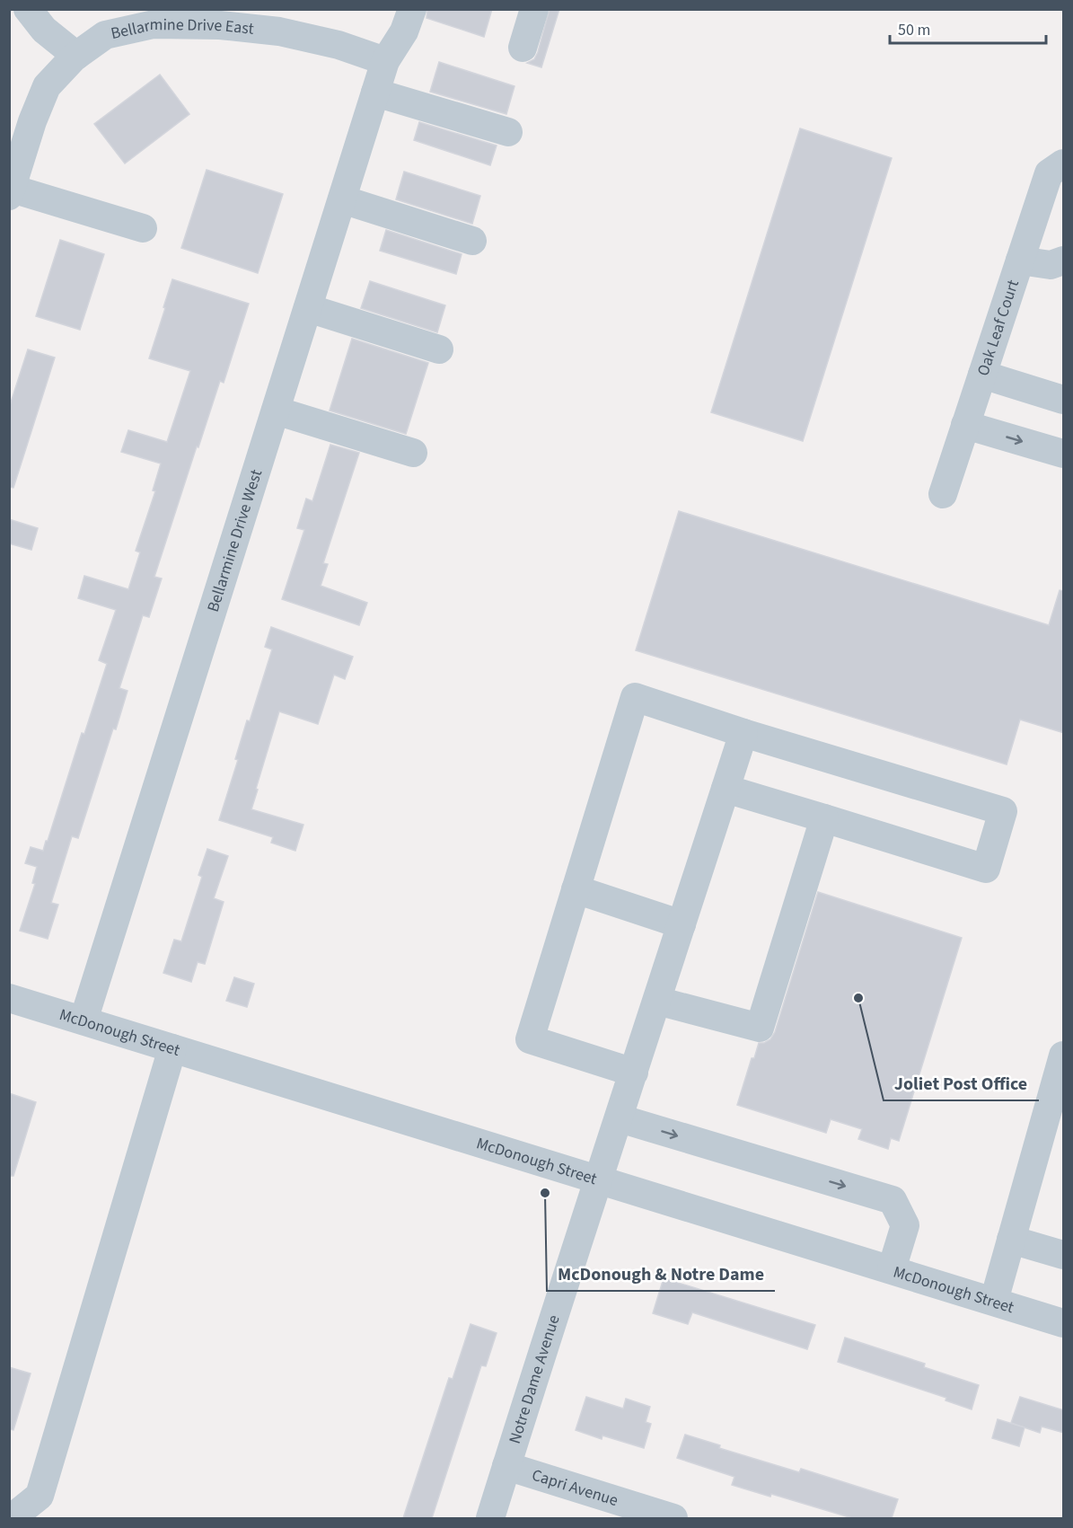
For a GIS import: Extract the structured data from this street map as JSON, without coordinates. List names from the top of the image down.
{
  "streets": {
    "street": [
      "Bellarmine Drive East",
      "Oak Leaf Court",
      "Bellarmine Drive West",
      "McDonough Street",
      "Notre Dame Avenue",
      "Capri Avenue"
    ]
  },
  "crossings": [
    ["Bellarmine Drive East", "Bellarmine Drive West"],
    ["Bellarmine Drive West", "McDonough Street"],
    ["McDonough Street", "Notre Dame Avenue"],
    ["Notre Dame Avenue", "Capri Avenue"]
  ],
  "places": ["Joliet Post Office", "McDonough & Notre Dame"],
  "scale_bar": "50 m"
}
